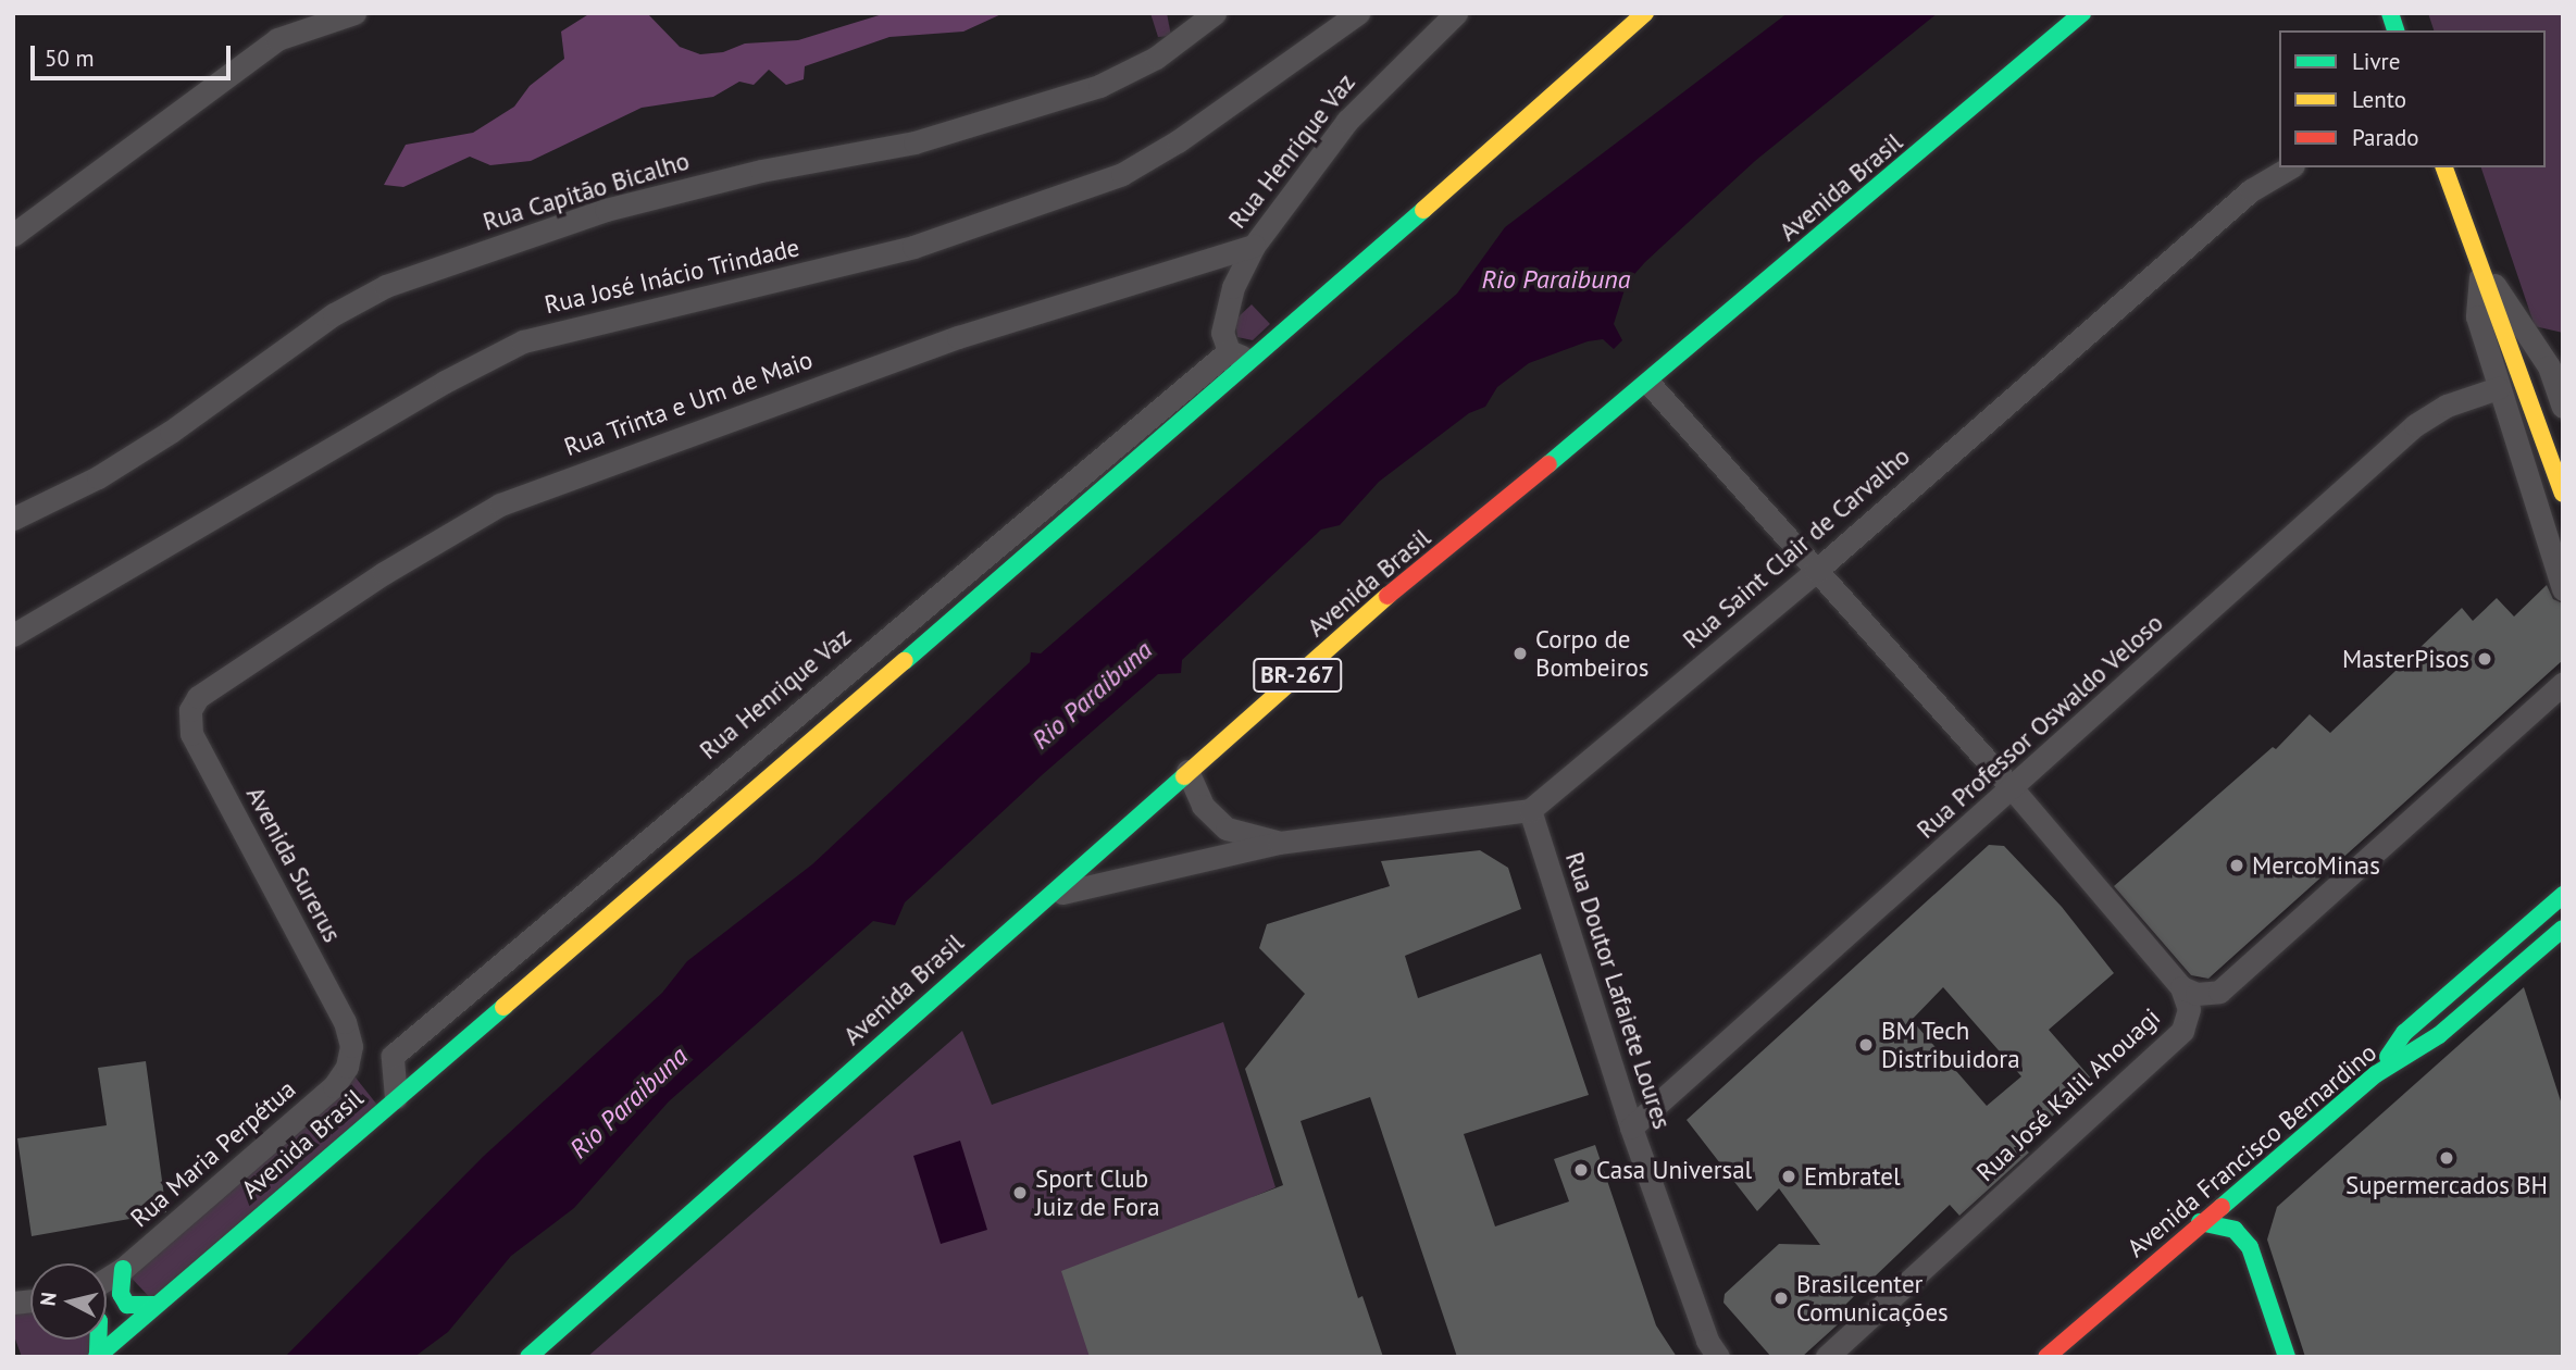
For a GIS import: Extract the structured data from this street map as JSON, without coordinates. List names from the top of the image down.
{
  "streets": {
    "main road": ["Avenida Brasil", "BR-267", "Avenida Francisco Bernardino"],
    "street": [
      "Rua Henrique Vaz",
      "Rua Capitão Bicalho",
      "Rua José Inácio Trindade",
      "Rua Trinta e Um de Maio",
      "Rua Saint Clair de Carvalho",
      "Rua Professor Oswaldo Veloso",
      "Avenida Surerus",
      "Rua Doutor Lafaiete Loures",
      "Rua José Kalil Ahouagi",
      "Rua Maria Perpétua"
    ]
  },
  "crossings": [
    ["Rua Henrique Vaz", "Avenida Brasil"],
    ["Rua Henrique Vaz", "Rua Trinta e Um de Maio"],
    ["Rua Trinta e Um de Maio", "Avenida Surerus"],
    ["Rua Saint Clair de Carvalho", "Rua Doutor Lafaiete Loures"],
    ["Rua Professor Oswaldo Veloso", "Rua Doutor Lafaiete Loures"],
    ["Avenida Surerus", "Rua Maria Perpétua"]
  ],
  "water": ["Rio Paraibuna"],
  "places": [
    "Corpo de Bombeiros",
    "MasterPisos",
    "MercoMinas",
    "BM Tech Distribuidora",
    "Supermercados BH",
    "Casa Universal",
    "Embratel",
    "Sport Club Juiz de Fora",
    "Brasilcenter Comunicações"
  ],
  "legend": ["Livre", "Lento", "Parado"],
  "scale_bar": "50 m",
  "north": "left"
}
